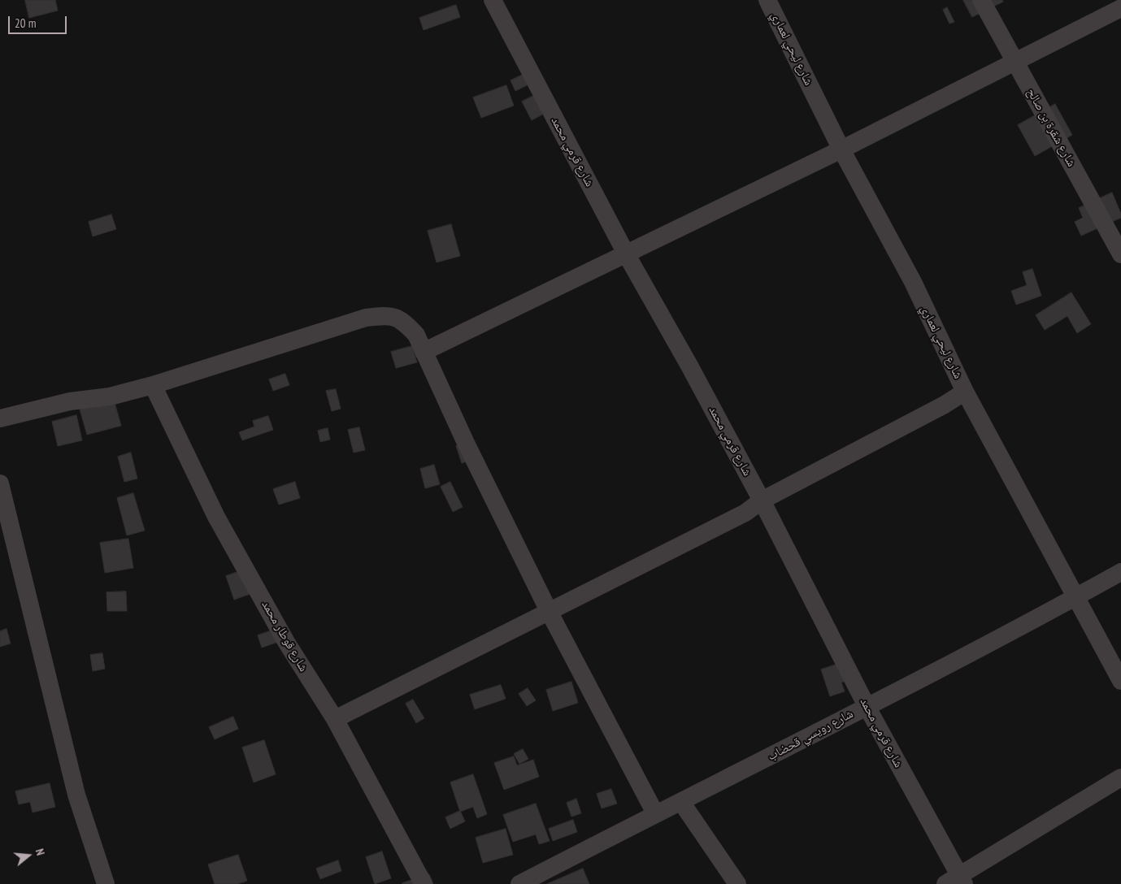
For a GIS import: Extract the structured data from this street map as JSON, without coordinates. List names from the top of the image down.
{
  "streets": {
    "street": [
      "شارع ليحي لعماري",
      "شارع شقرة بن صالح",
      "شارع قرمي محمد",
      "شارع قوطار محمد",
      "شارع رويسي قحضاب"
    ]
  },
  "crossings": [
    ["شارع ليحي لعماري", "شارع رويسي قحضاب"],
    ["شارع قرمي محمد", "شارع رويسي قحضاب"]
  ],
  "scale_bar": "20 m",
  "north": "right"
}
